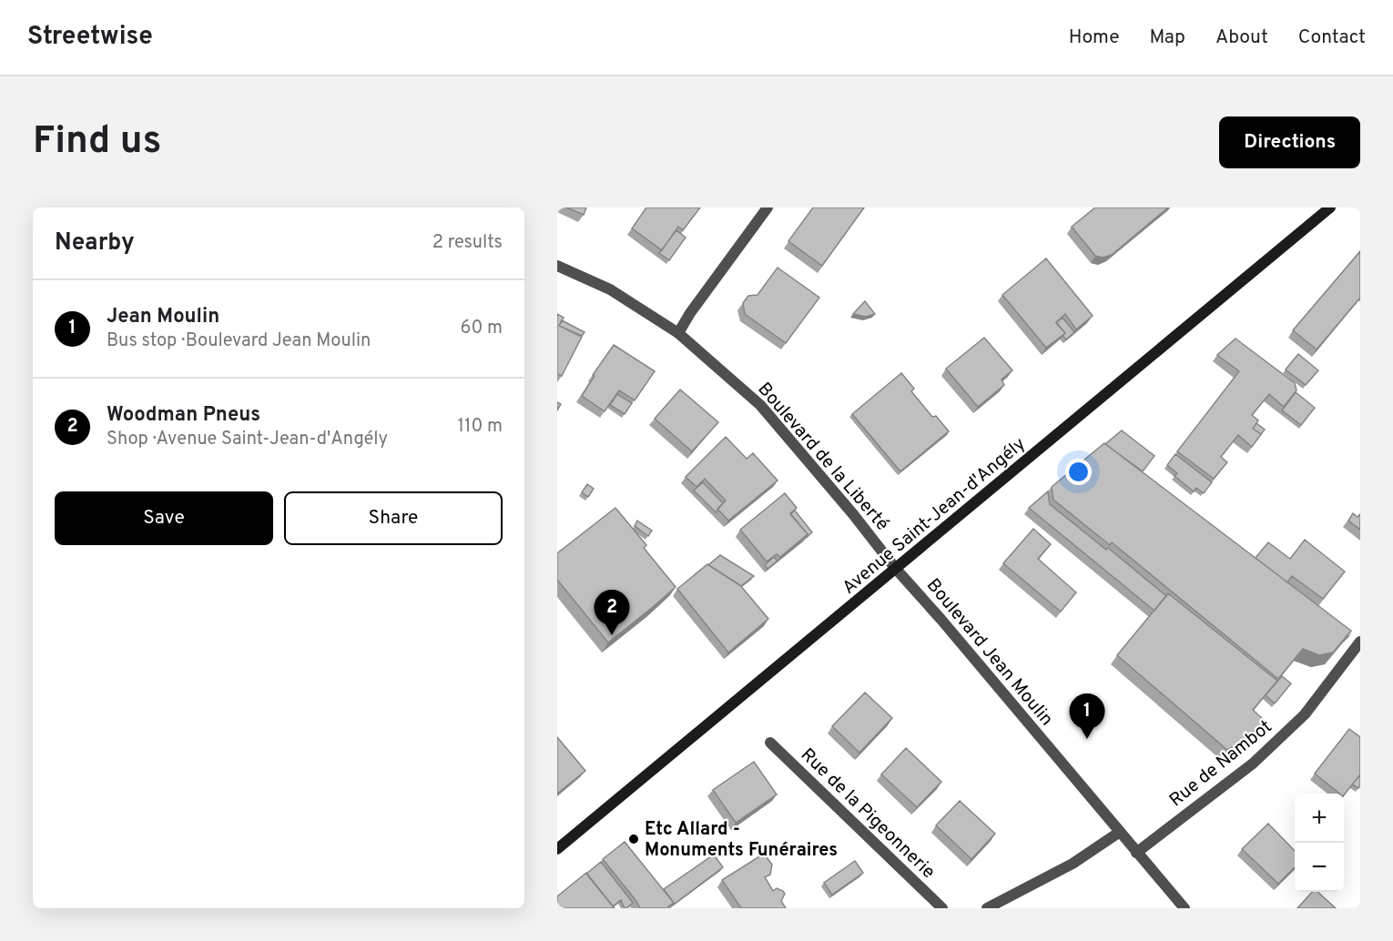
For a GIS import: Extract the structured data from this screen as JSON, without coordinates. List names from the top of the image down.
{
  "streets": {
    "main road": ["Avenue Saint-Jean-d'Angély"],
    "street": [
      "Boulevard de la Liberté",
      "Boulevard Jean Moulin",
      "Rue de Nambot",
      "Rue de la Pigeonnerie"
    ]
  },
  "crossings": [
    ["Boulevard de la Liberté", "Avenue Saint-Jean-d'Angély"],
    ["Boulevard de la Liberté", "Boulevard Jean Moulin"],
    ["Avenue Saint-Jean-d'Angély", "Boulevard Jean Moulin"],
    ["Boulevard Jean Moulin", "Rue de Nambot"]
  ],
  "places": ["Etc Allard - Monuments Funéraires"],
  "page": {
    "header": "Streetwise",
    "nav": [
      "Home",
      "Map",
      "About",
      "Contact"
    ],
    "buttons": [
      "Directions",
      ["Save", "Share"]
    ],
    "title": "Find us",
    "heading": ["Nearby", "2 results"],
    "list": [
      {
        "mark": "1",
        "name": "Jean Moulin",
        "note": "Bus stop · Boulevard Jean Moulin",
        "value": "60 m"
      },
      {
        "mark": "2",
        "name": "Woodman Pneus",
        "note": "Shop · Avenue Saint-Jean-d'Angély",
        "value": "110 m"
      }
    ],
    "pins": ["2", "1"],
    "map_buttons": ["+", "−"]
  }
}
